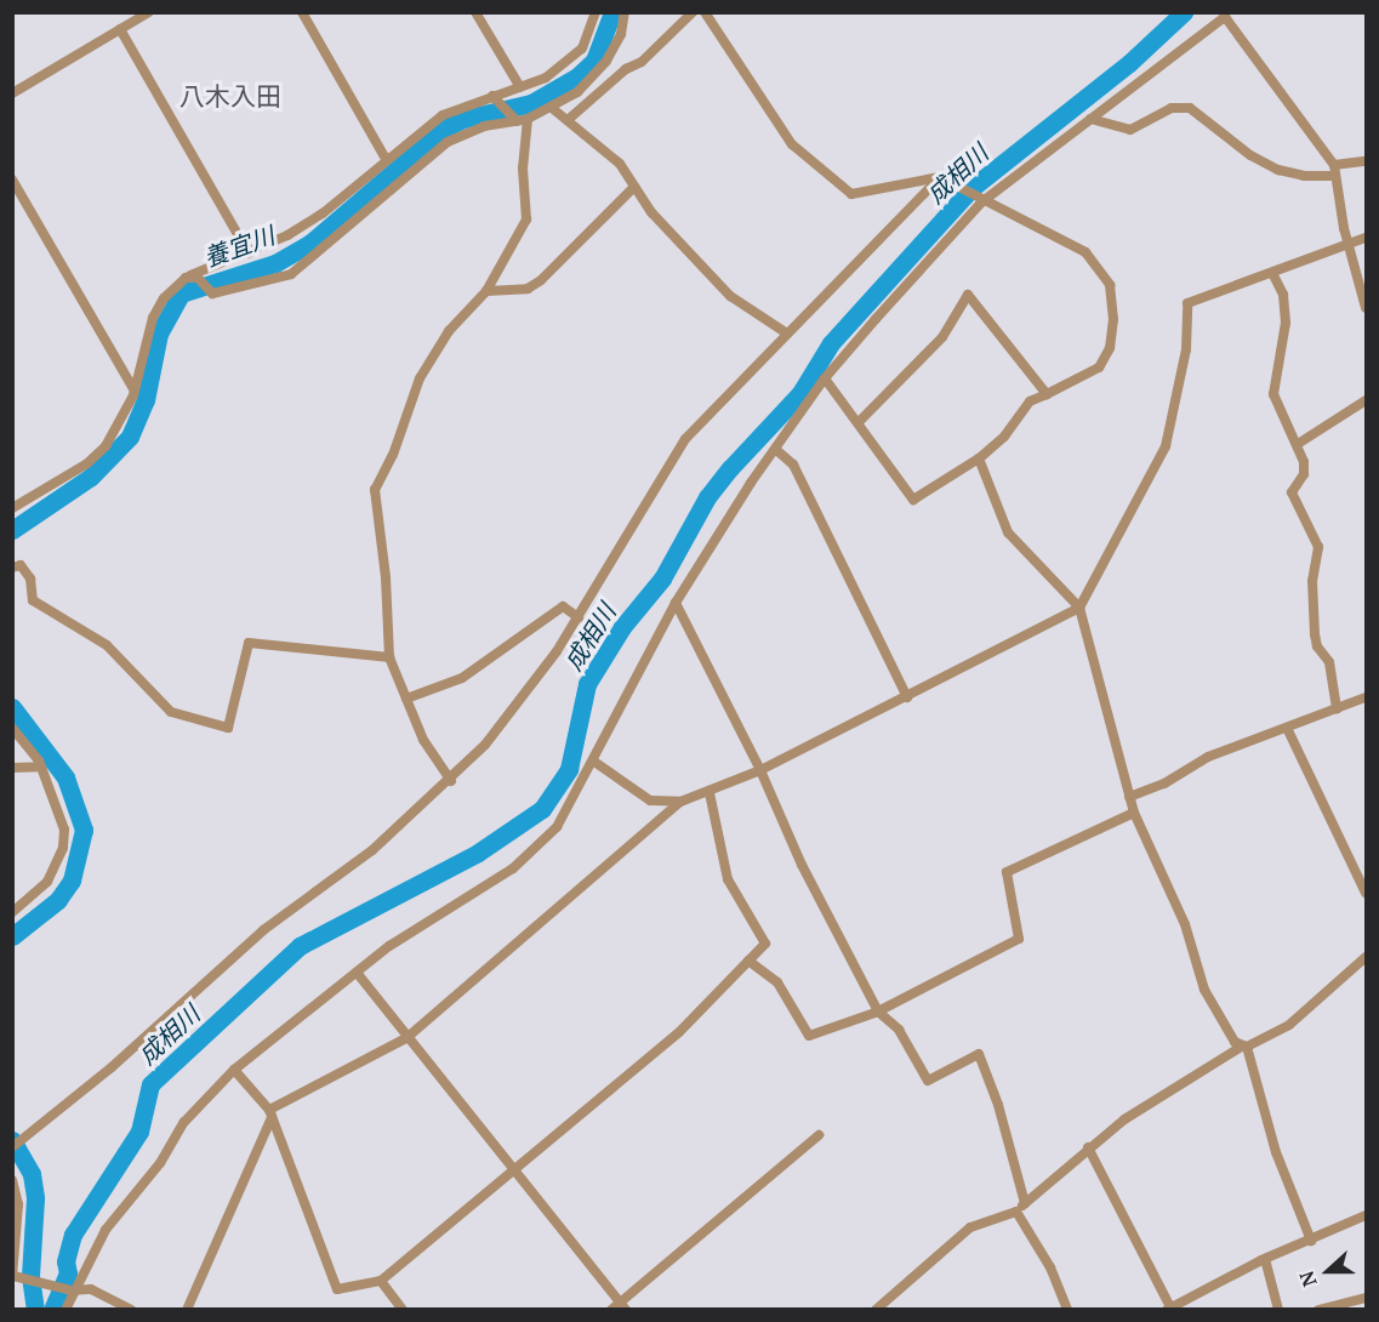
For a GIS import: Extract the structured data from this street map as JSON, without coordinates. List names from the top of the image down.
{
  "districts": ["八木入田"],
  "water": ["成相川", "養宜川"],
  "north": "left"
}
